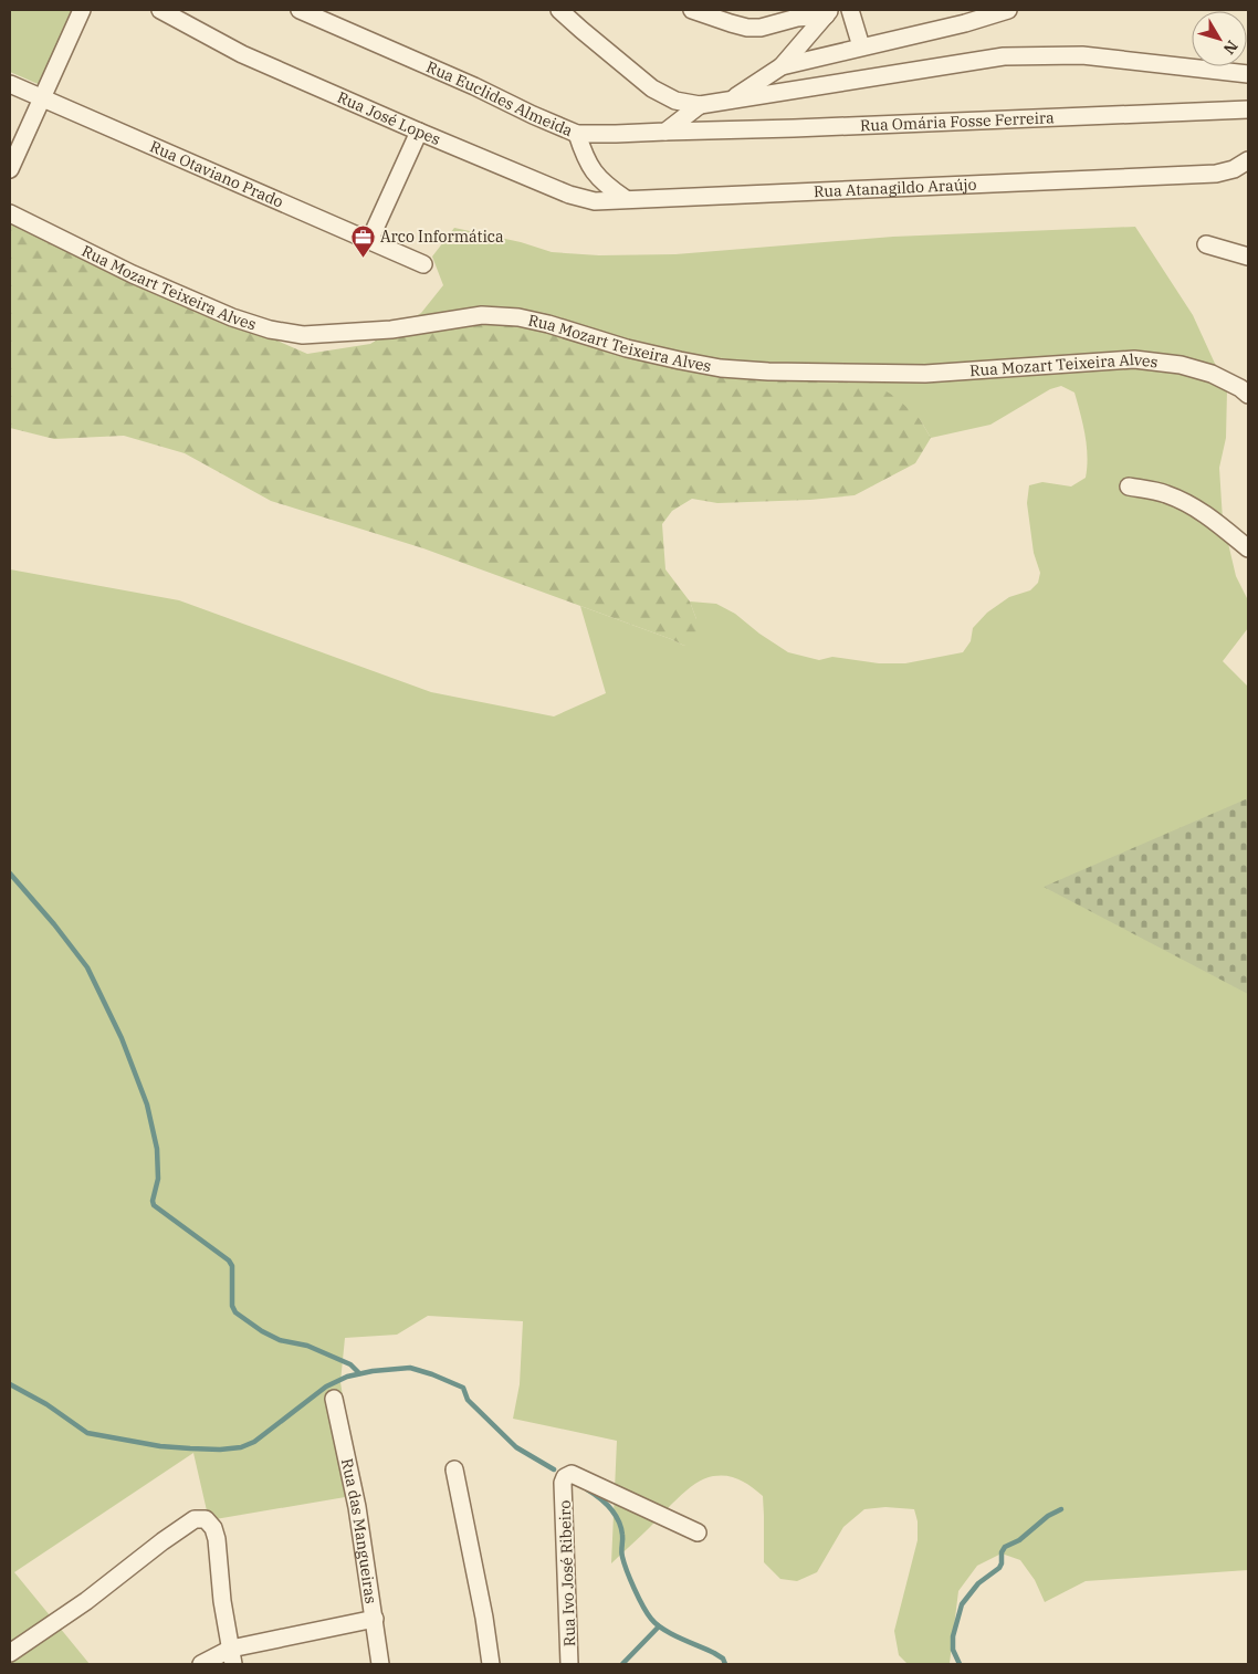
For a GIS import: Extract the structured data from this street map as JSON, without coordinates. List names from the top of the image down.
{
  "streets": {
    "street": [
      "Rua Euclides Almeida",
      "Rua José Lopes",
      "Rua Omária Fosse Ferreira",
      "Rua Otaviano Prado",
      "Rua Atanagildo Araújo",
      "Rua Mozart Teixeira Alves",
      "Rua das Mangueiras",
      "Rua Ivo José Ribeiro"
    ]
  },
  "crossings": [
    ["Rua Euclides Almeida", "Rua Omária Fosse Ferreira"],
    ["Rua José Lopes", "Rua Atanagildo Araújo"]
  ],
  "places": {
    "office": ["Arco Informática"]
  },
  "north": "bottom right"
}
